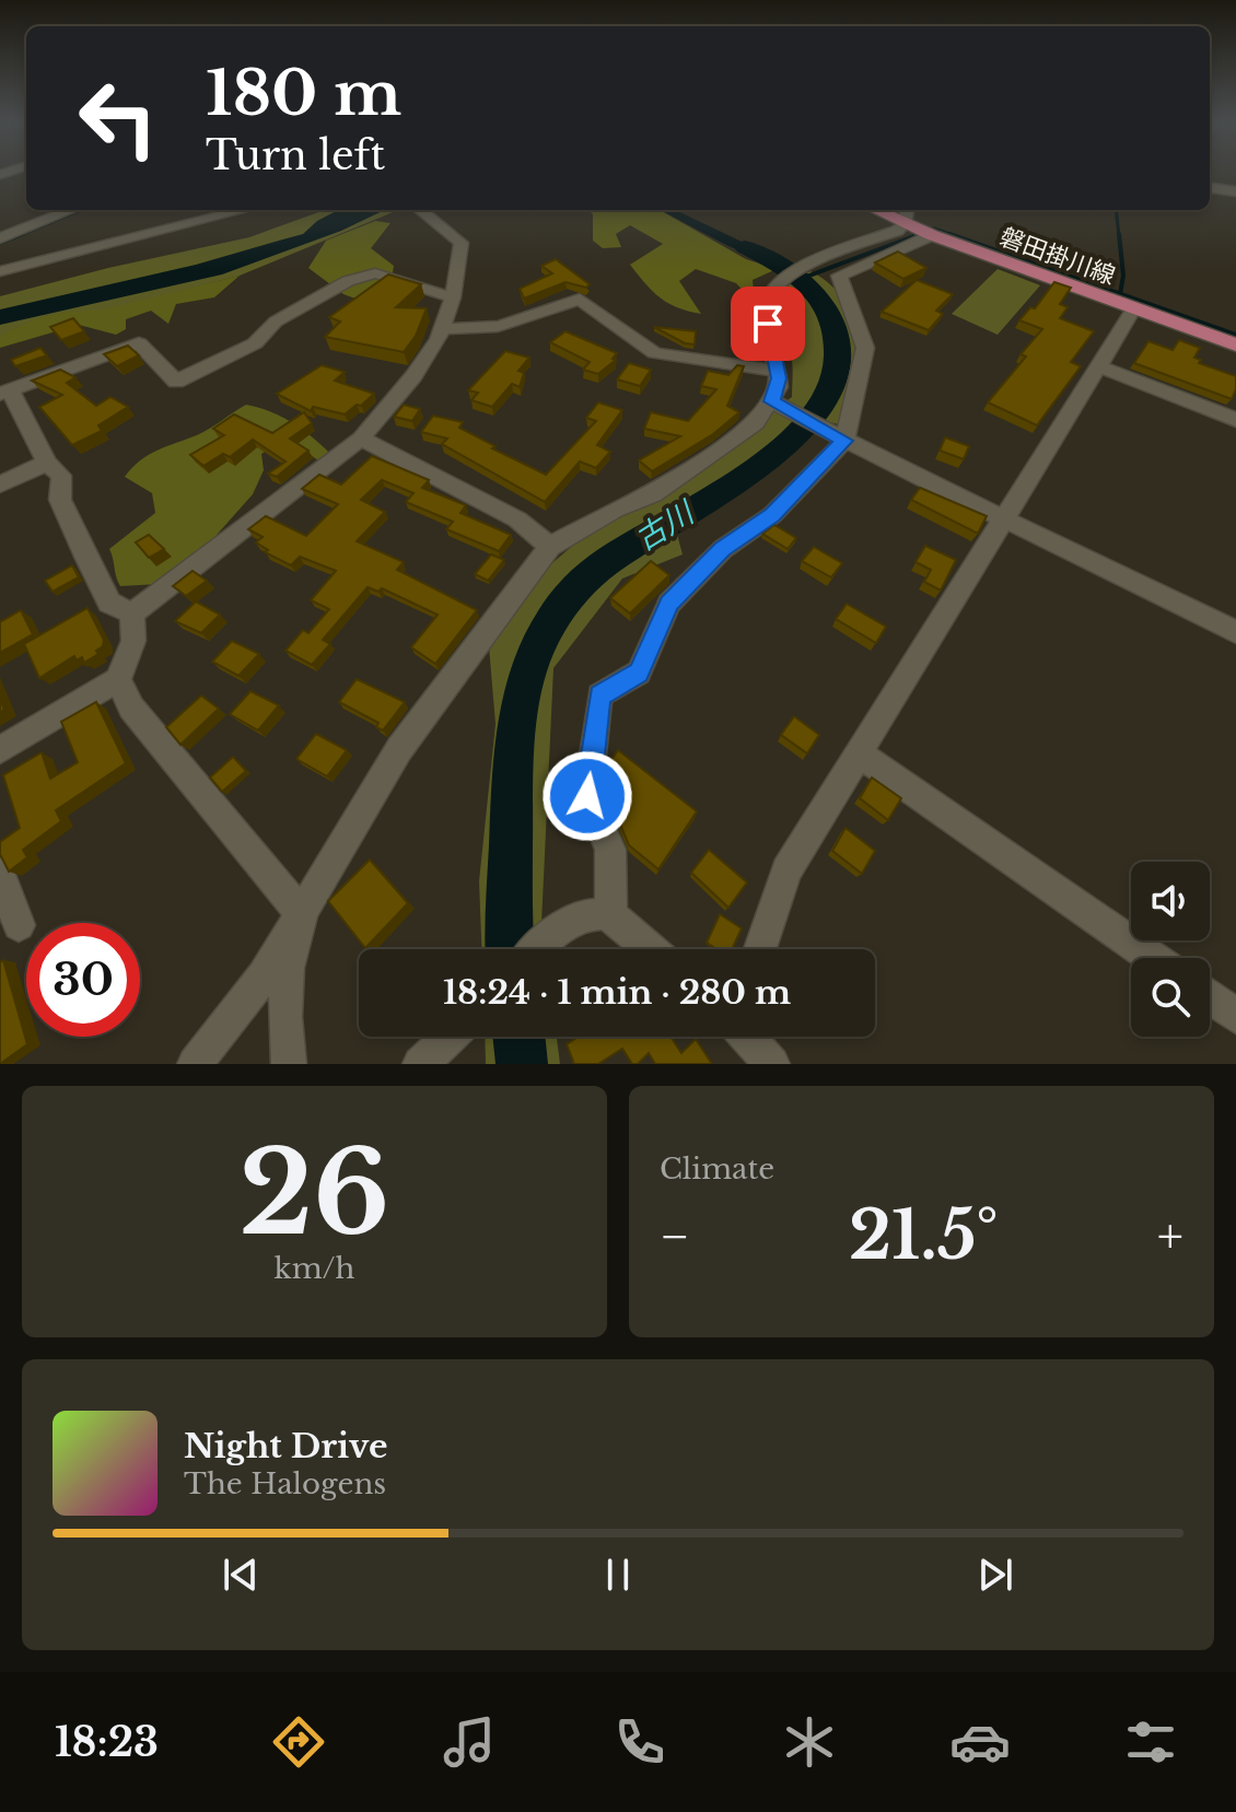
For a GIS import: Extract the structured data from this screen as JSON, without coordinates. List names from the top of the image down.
{
  "streets": {
    "main road": ["磐田掛川線"]
  },
  "water": ["古川"],
  "page": {
    "turn": ["180 m", "Turn left"],
    "limit": "30",
    "trip": "18:24 · 1 min · 280 m",
    "tile": [
      ["26", "km/h"],
      "Climate"
    ],
    "heat": ["−", "21.5°", "+"],
    "song": ["Night Drive", "The Halogens"],
    "tabs": "18:23"
  }
}
